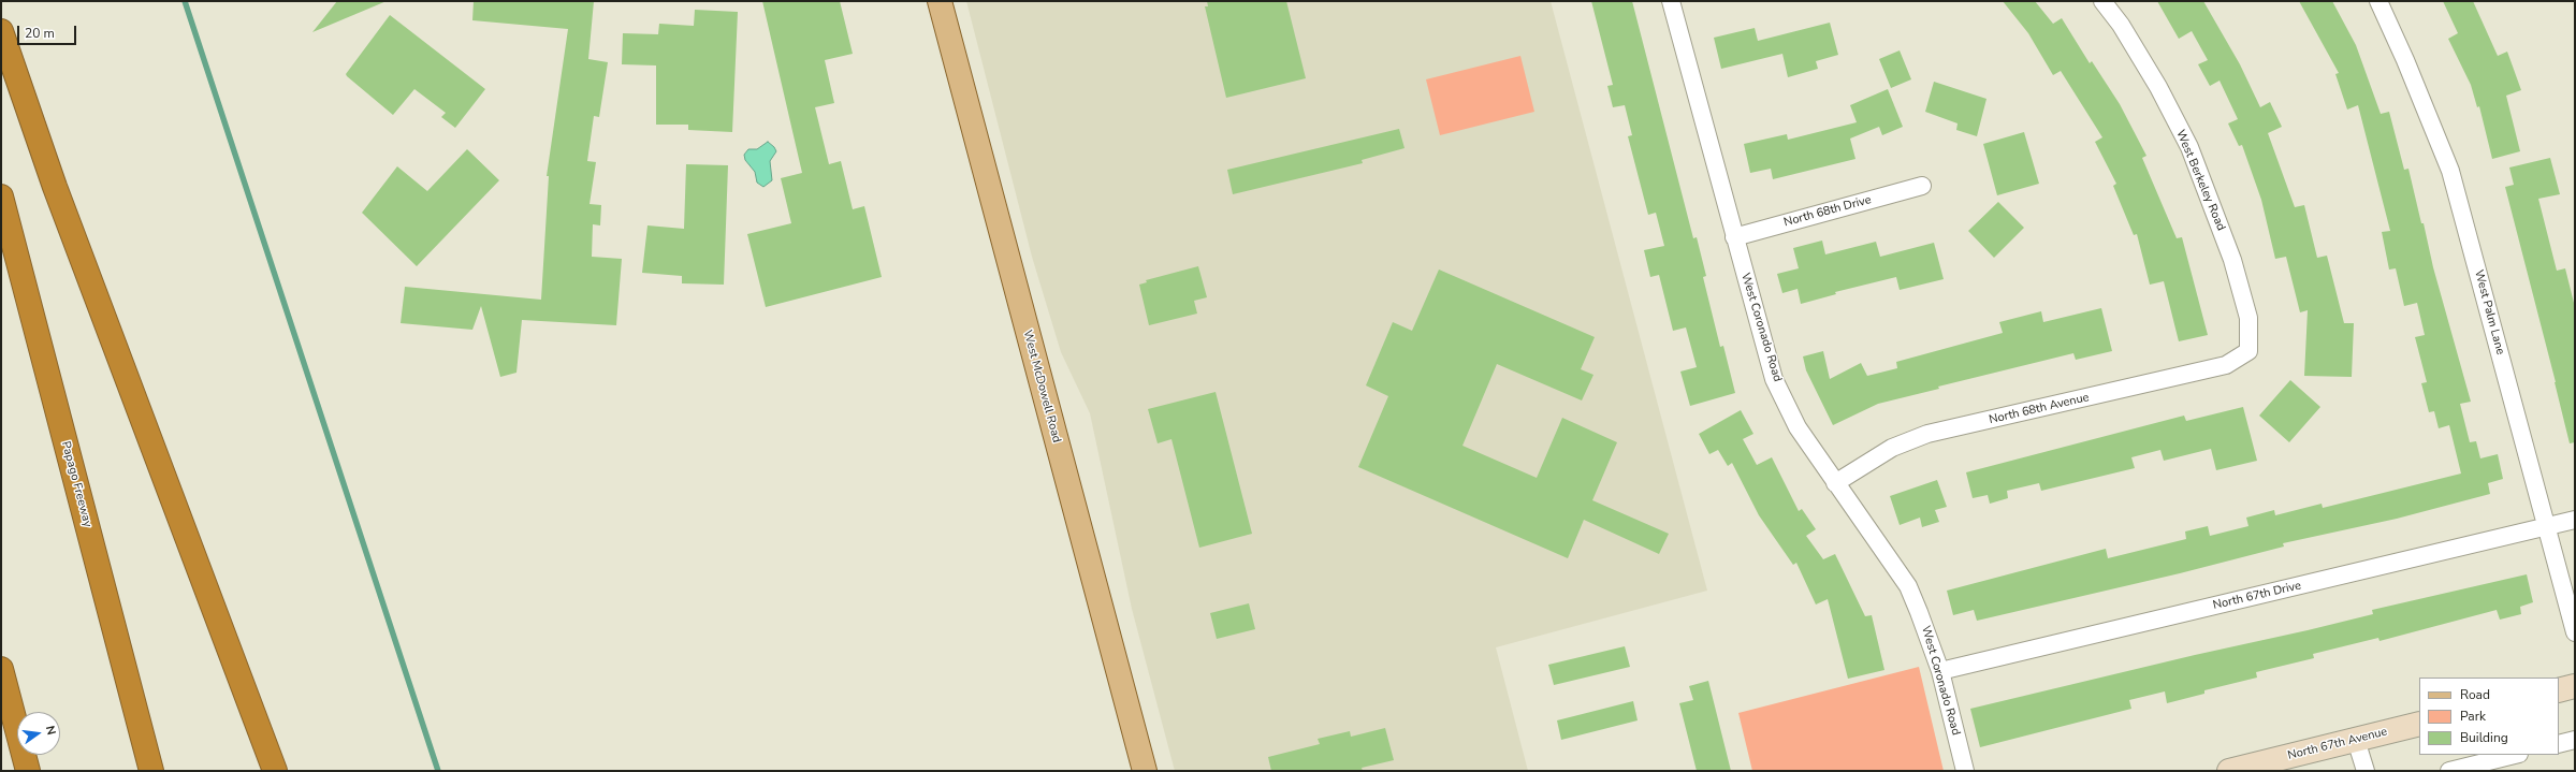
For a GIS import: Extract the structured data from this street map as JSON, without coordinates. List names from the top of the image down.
{
  "streets": {
    "highway": ["Papago Freeway"],
    "main road": ["West McDowell Road", "North 67th Avenue"],
    "street": [
      "West Berkeley Road",
      "North 68th Drive",
      "West Palm Lane",
      "West Coronado Road",
      "North 68th Avenue",
      "North 67th Drive"
    ]
  },
  "crossings": [
    ["West Berkeley Road", "North 68th Avenue"],
    ["North 68th Drive", "West Coronado Road"],
    ["West Palm Lane", "North 67th Drive"],
    ["West Coronado Road", "North 68th Avenue"],
    ["West Coronado Road", "North 67th Drive"]
  ],
  "legend": ["Road", "Park", "Building"],
  "scale_bar": "20 m",
  "north": "right"
}
